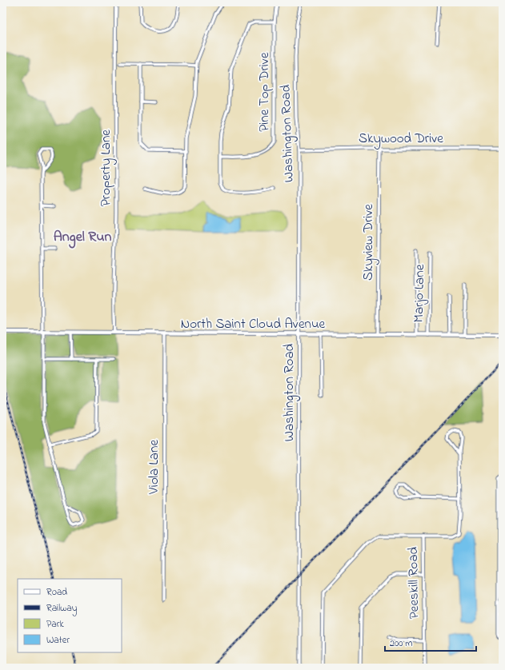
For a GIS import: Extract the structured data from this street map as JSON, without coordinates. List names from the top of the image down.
{
  "streets": {
    "street": [
      "Pine Top Drive",
      "Washington Road",
      "Skywood Drive",
      "Property Lane",
      "Skyview Drive",
      "Marjo Lane",
      "North Saint Cloud Avenue",
      "Viola Lane",
      "Peeskill Road"
    ]
  },
  "crossings": [
    ["Washington Road", "Skywood Drive"],
    ["Washington Road", "North Saint Cloud Avenue"],
    ["Skywood Drive", "Skyview Drive"],
    ["Property Lane", "North Saint Cloud Avenue"],
    ["Skyview Drive", "North Saint Cloud Avenue"],
    ["Marjo Lane", "North Saint Cloud Avenue"],
    ["North Saint Cloud Avenue", "Viola Lane"]
  ],
  "districts": ["Angel Run"],
  "legend": [
    "Road",
    "Railway",
    "Park",
    "Water"
  ],
  "scale_bar": "200 m"
}
